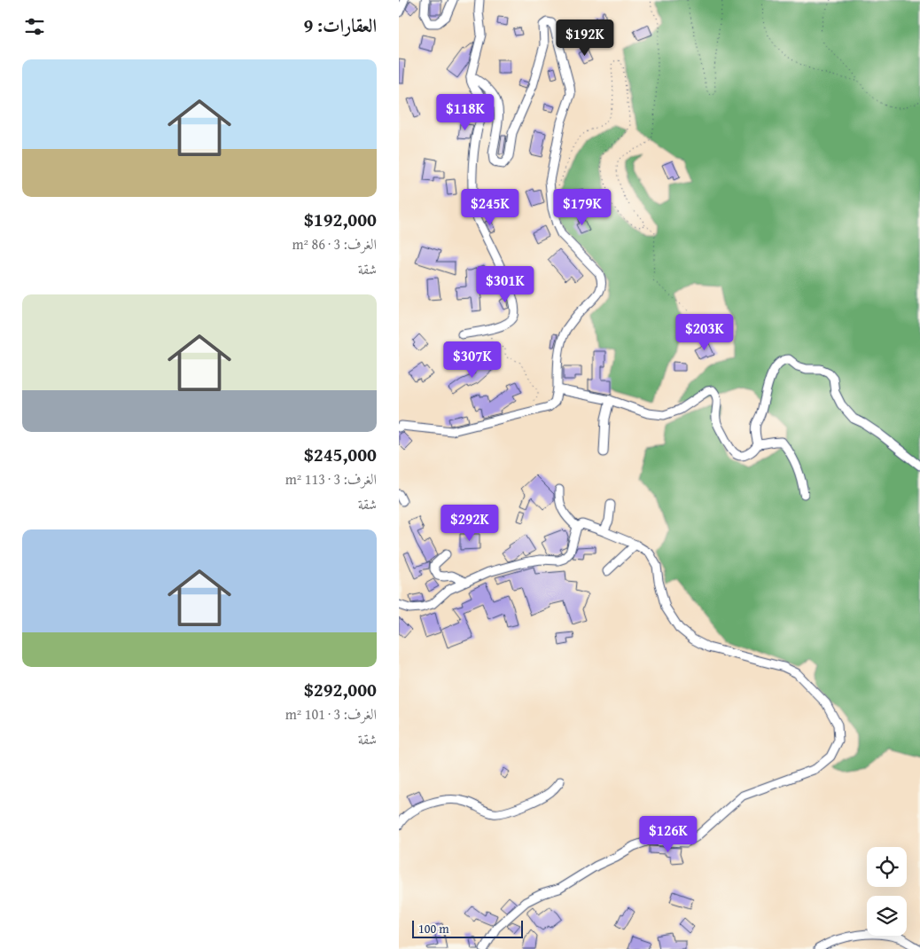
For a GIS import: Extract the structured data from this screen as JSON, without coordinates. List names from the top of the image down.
{
  "scale_bar": "100 m",
  "page": {
    "heading": "العقارات: 9",
    "price": [
      "$192K",
      "$118K",
      "$245K",
      "$179K",
      "$301K",
      "$203K",
      "$307K",
      "$292K",
      "$126K"
    ],
    "list": [
      {
        "name": "$192,000",
        "note": "الغرف: 3 · 86 m² · شقة"
      },
      {
        "name": "$245,000",
        "note": "الغرف: 3 · 113 m² · شقة"
      },
      {
        "name": "$292,000",
        "note": "الغرف: 3 · 101 m² · شقة"
      }
    ],
    "scale": "100 m"
  }
}
